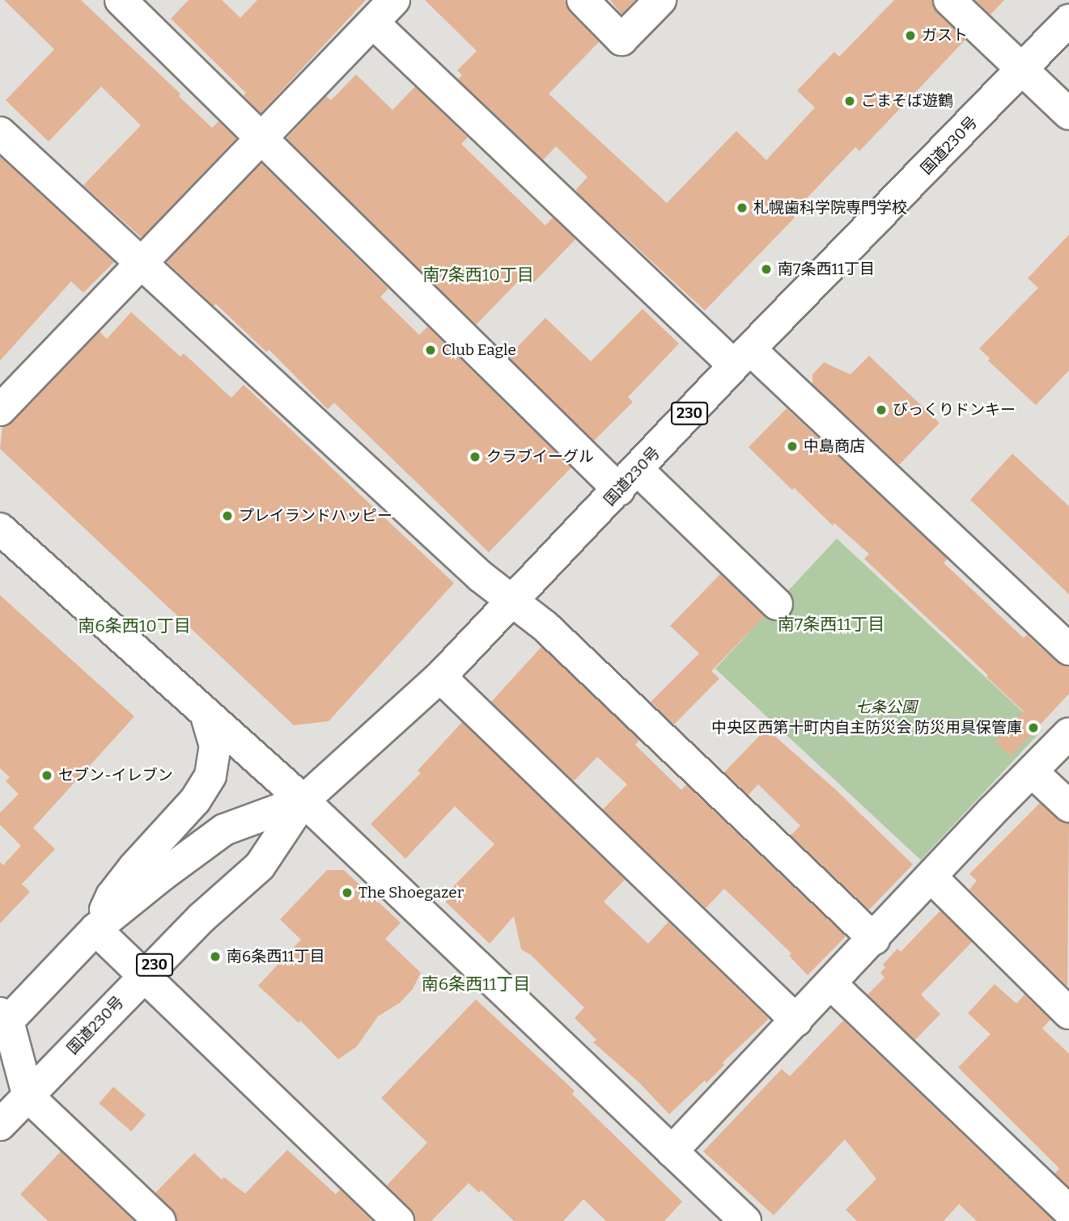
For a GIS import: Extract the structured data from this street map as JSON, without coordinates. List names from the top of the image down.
{
  "streets": {
    "main road": ["国道230号", "230"]
  },
  "districts": [
    "南7条西10丁目",
    "南7条西11丁目",
    "南6条西10丁目",
    "南6条西11丁目"
  ],
  "parks": ["七条公園"],
  "places": [
    "ガスト",
    "ごまそば遊鶴",
    "札幌歯科学院専門学校",
    "南7条西11丁目",
    "Club Eagle",
    "びっくりドンキー",
    "中島商店",
    "クラブイーグル",
    "プレイランドハッピー",
    "中央区西第十町内自主防災会 防災用具保管庫",
    "セブン-イレブン",
    "The Shoegazer",
    "南6条西11丁目"
  ]
}
